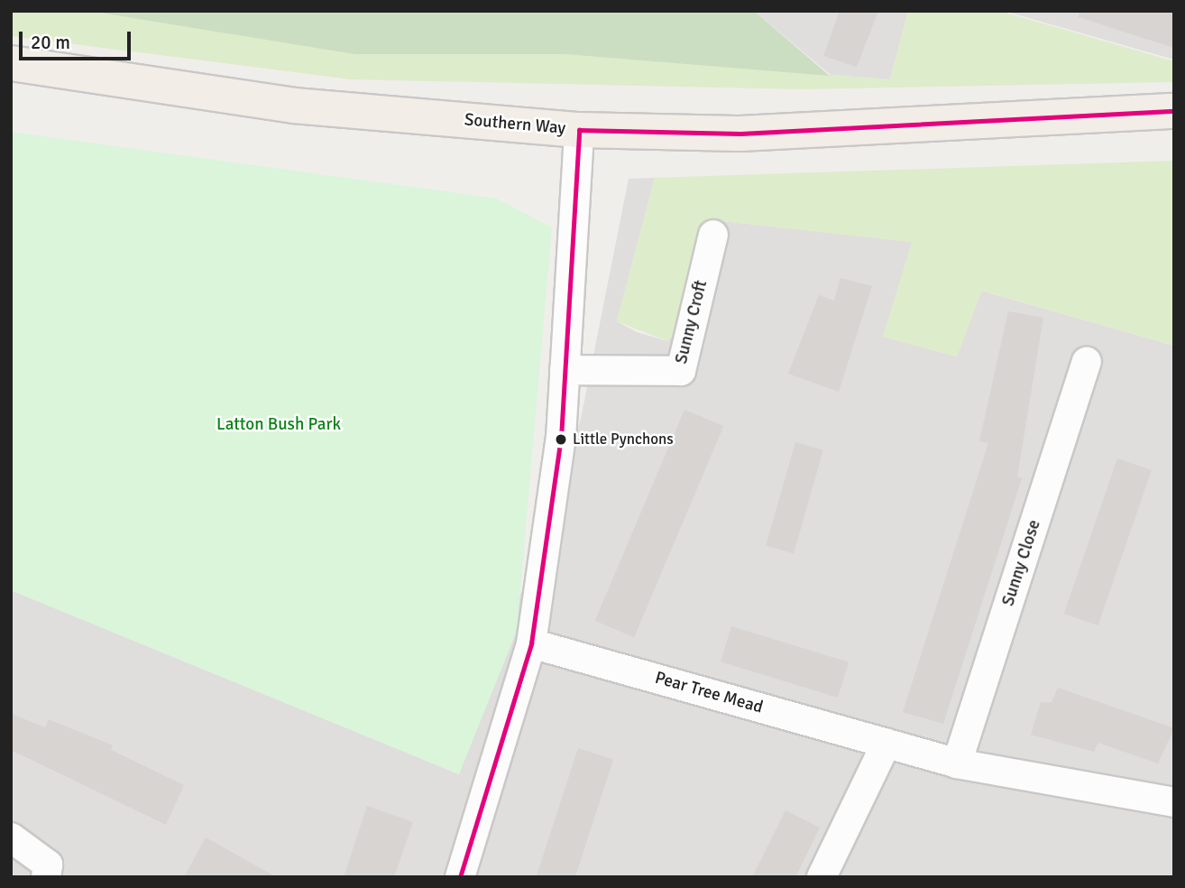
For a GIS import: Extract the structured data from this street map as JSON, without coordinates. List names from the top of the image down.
{
  "streets": {
    "main road": ["Southern Way"],
    "street": ["Sunny Croft", "Sunny Close", "Pear Tree Mead"]
  },
  "crossings": [
    ["Sunny Close", "Pear Tree Mead"]
  ],
  "parks": ["Latton Bush Park"],
  "places": ["Little Pynchons"],
  "scale_bar": "20 m"
}
